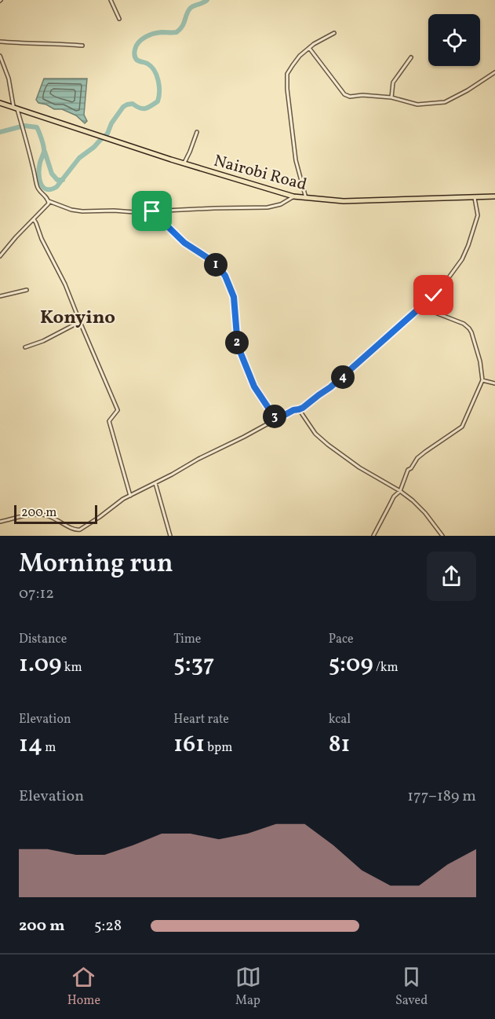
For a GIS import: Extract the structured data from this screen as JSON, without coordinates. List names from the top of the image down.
{
  "streets": {
    "highway": ["Nairobi Road"]
  },
  "districts": ["Konyino"],
  "scale_bar": "200 m",
  "page": {
    "pins": [
      "1",
      "2",
      "4",
      "3"
    ],
    "scale": "200 m",
    "heading": ["Morning run", "07:12"],
    "stats": [
      ["Distance", "1.09 km"],
      ["Time", "5:37"],
      ["Pace", "5:09 /km"],
      ["Elevation", "14 m"],
      ["Heart rate", "161 bpm"],
      ["kcal", "81"]
    ],
    "chart": ["Elevation", "177–189 m"],
    "list": [
      {
        "name": "200 m",
        "note": "5:28"
      }
    ],
    "tabs": ["Home", "Map", "Saved"]
  }
}
